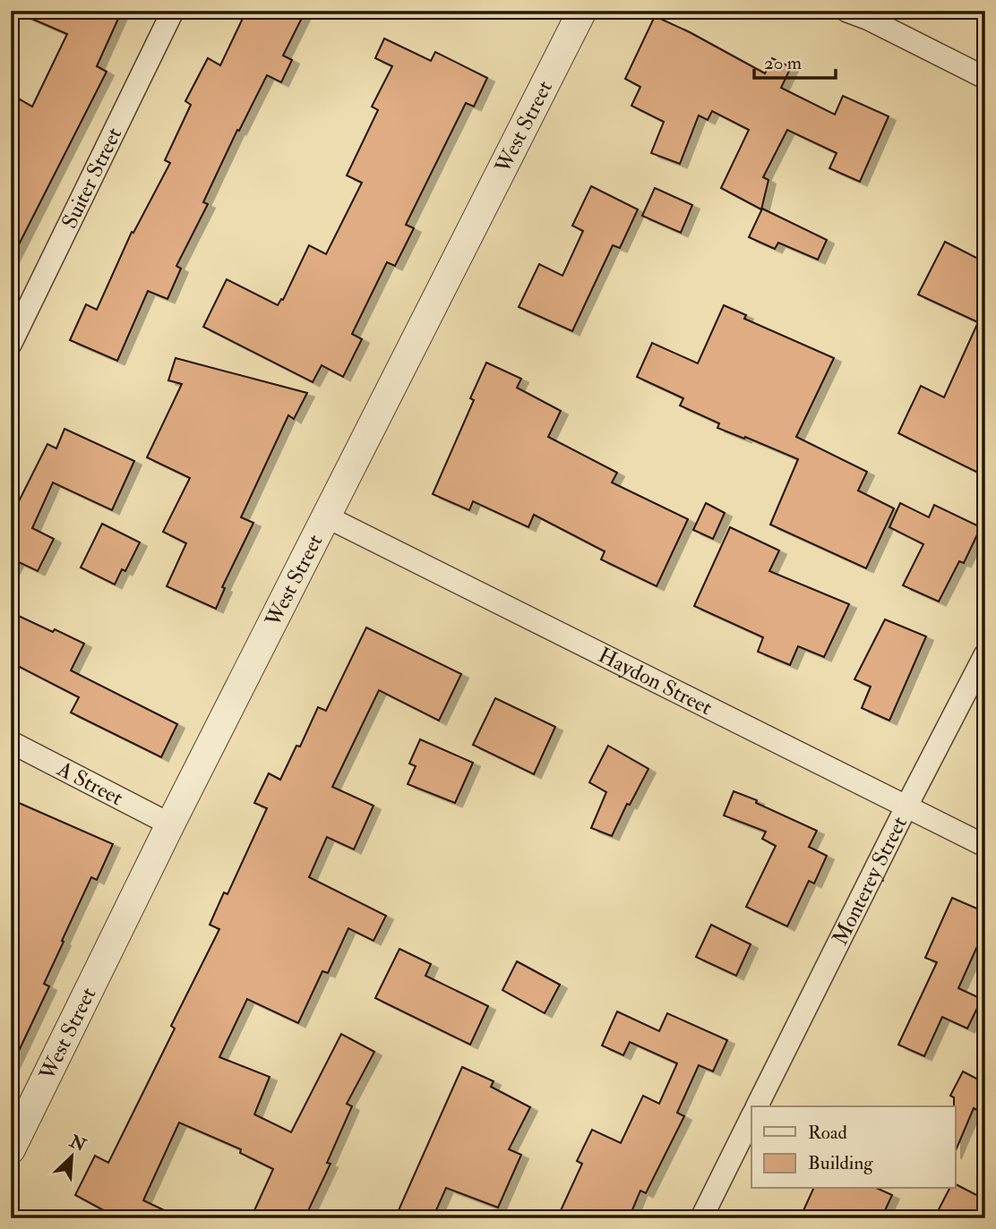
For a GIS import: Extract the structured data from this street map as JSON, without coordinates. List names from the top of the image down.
{
  "streets": {
    "street": [
      "West Street",
      "Suiter Street",
      "Haydon Street",
      "A Street",
      "Monterey Street"
    ]
  },
  "crossings": [
    ["West Street", "Haydon Street"],
    ["West Street", "A Street"],
    ["Haydon Street", "Monterey Street"]
  ],
  "legend": ["Road", "Building"],
  "scale_bar": "20 m",
  "north": "top right"
}
